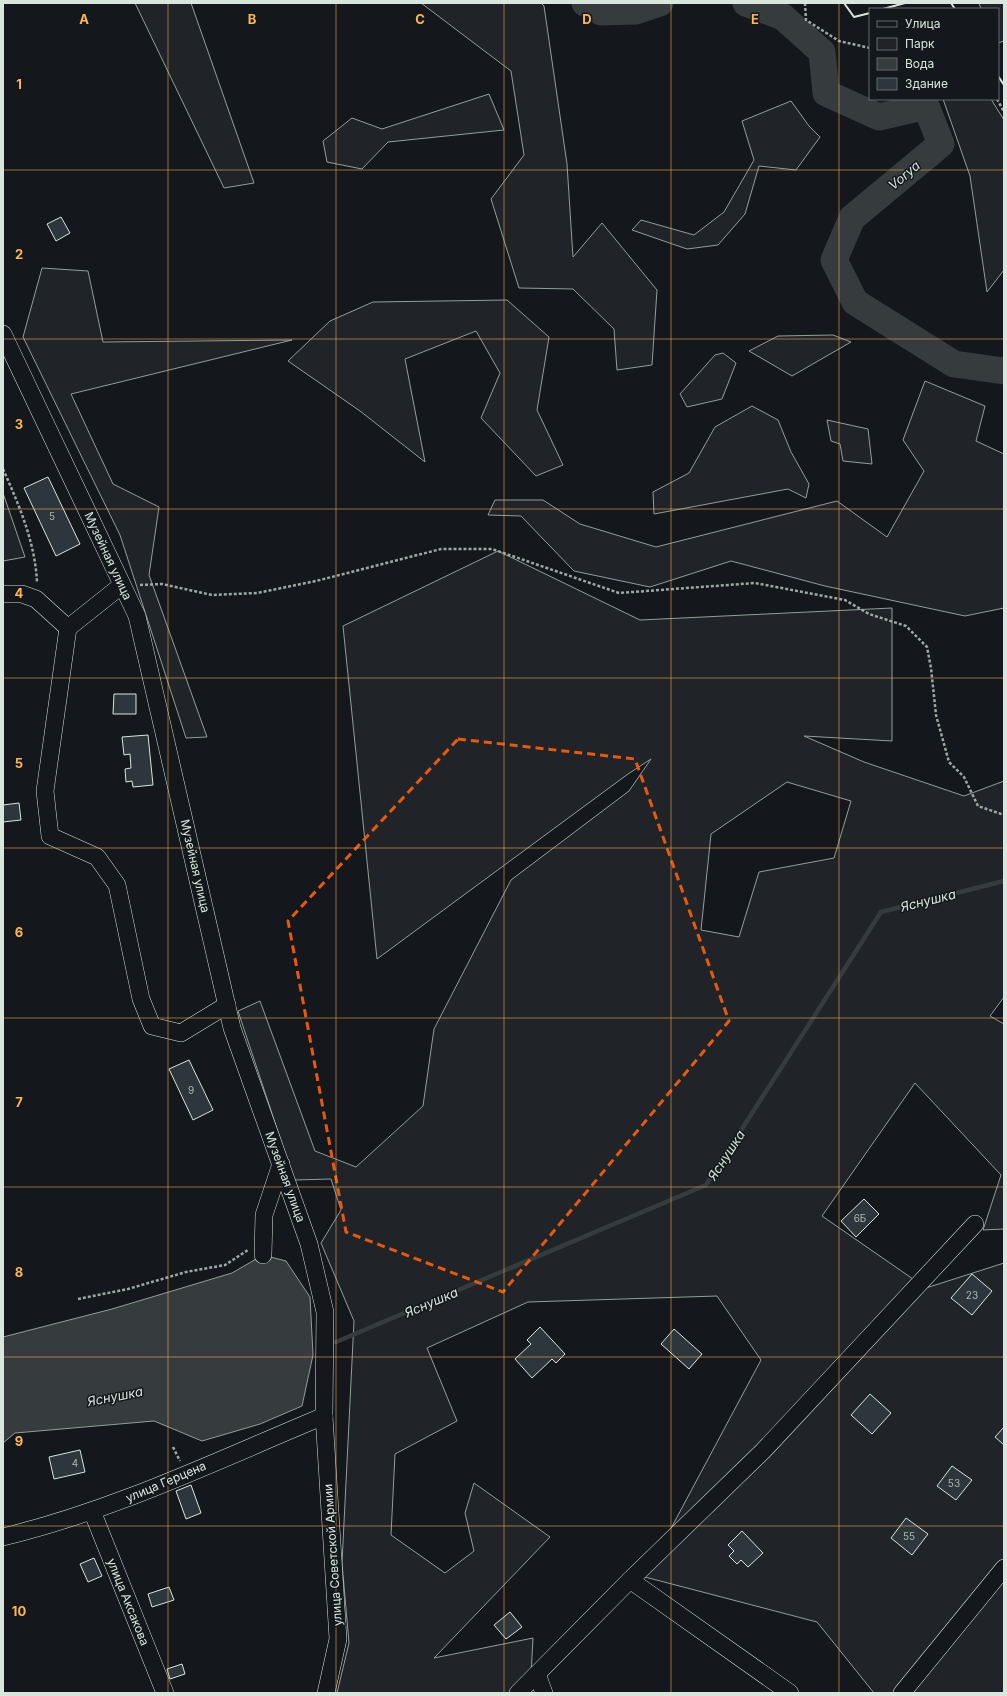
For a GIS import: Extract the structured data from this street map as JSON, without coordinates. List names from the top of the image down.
{
  "streets": {
    "street": [
      "Музейная улица",
      "улица Герцена",
      "улица Советской Армии",
      "улица Аксакова"
    ]
  },
  "crossings": [
    ["Музейная улица", "улица Герцена"],
    ["Музейная улица", "улица Советской Армии"],
    ["улица Герцена", "улица Советской Армии"],
    ["улица Герцена", "улица Аксакова"]
  ],
  "water": ["Vorya", "Яснушка"],
  "house_numbers": [
    "5",
    "9",
    "6Б",
    "23",
    "4",
    "53",
    "55"
  ],
  "legend": [
    "Улица",
    "Парк",
    "Вода",
    "Здание"
  ],
  "grid": {
    "columns": [
      "A",
      "B",
      "C",
      "D",
      "E"
    ],
    "rows": [
      "1",
      "2",
      "3",
      "4",
      "5",
      "6",
      "7",
      "8",
      "9",
      "10"
    ]
  }
}
